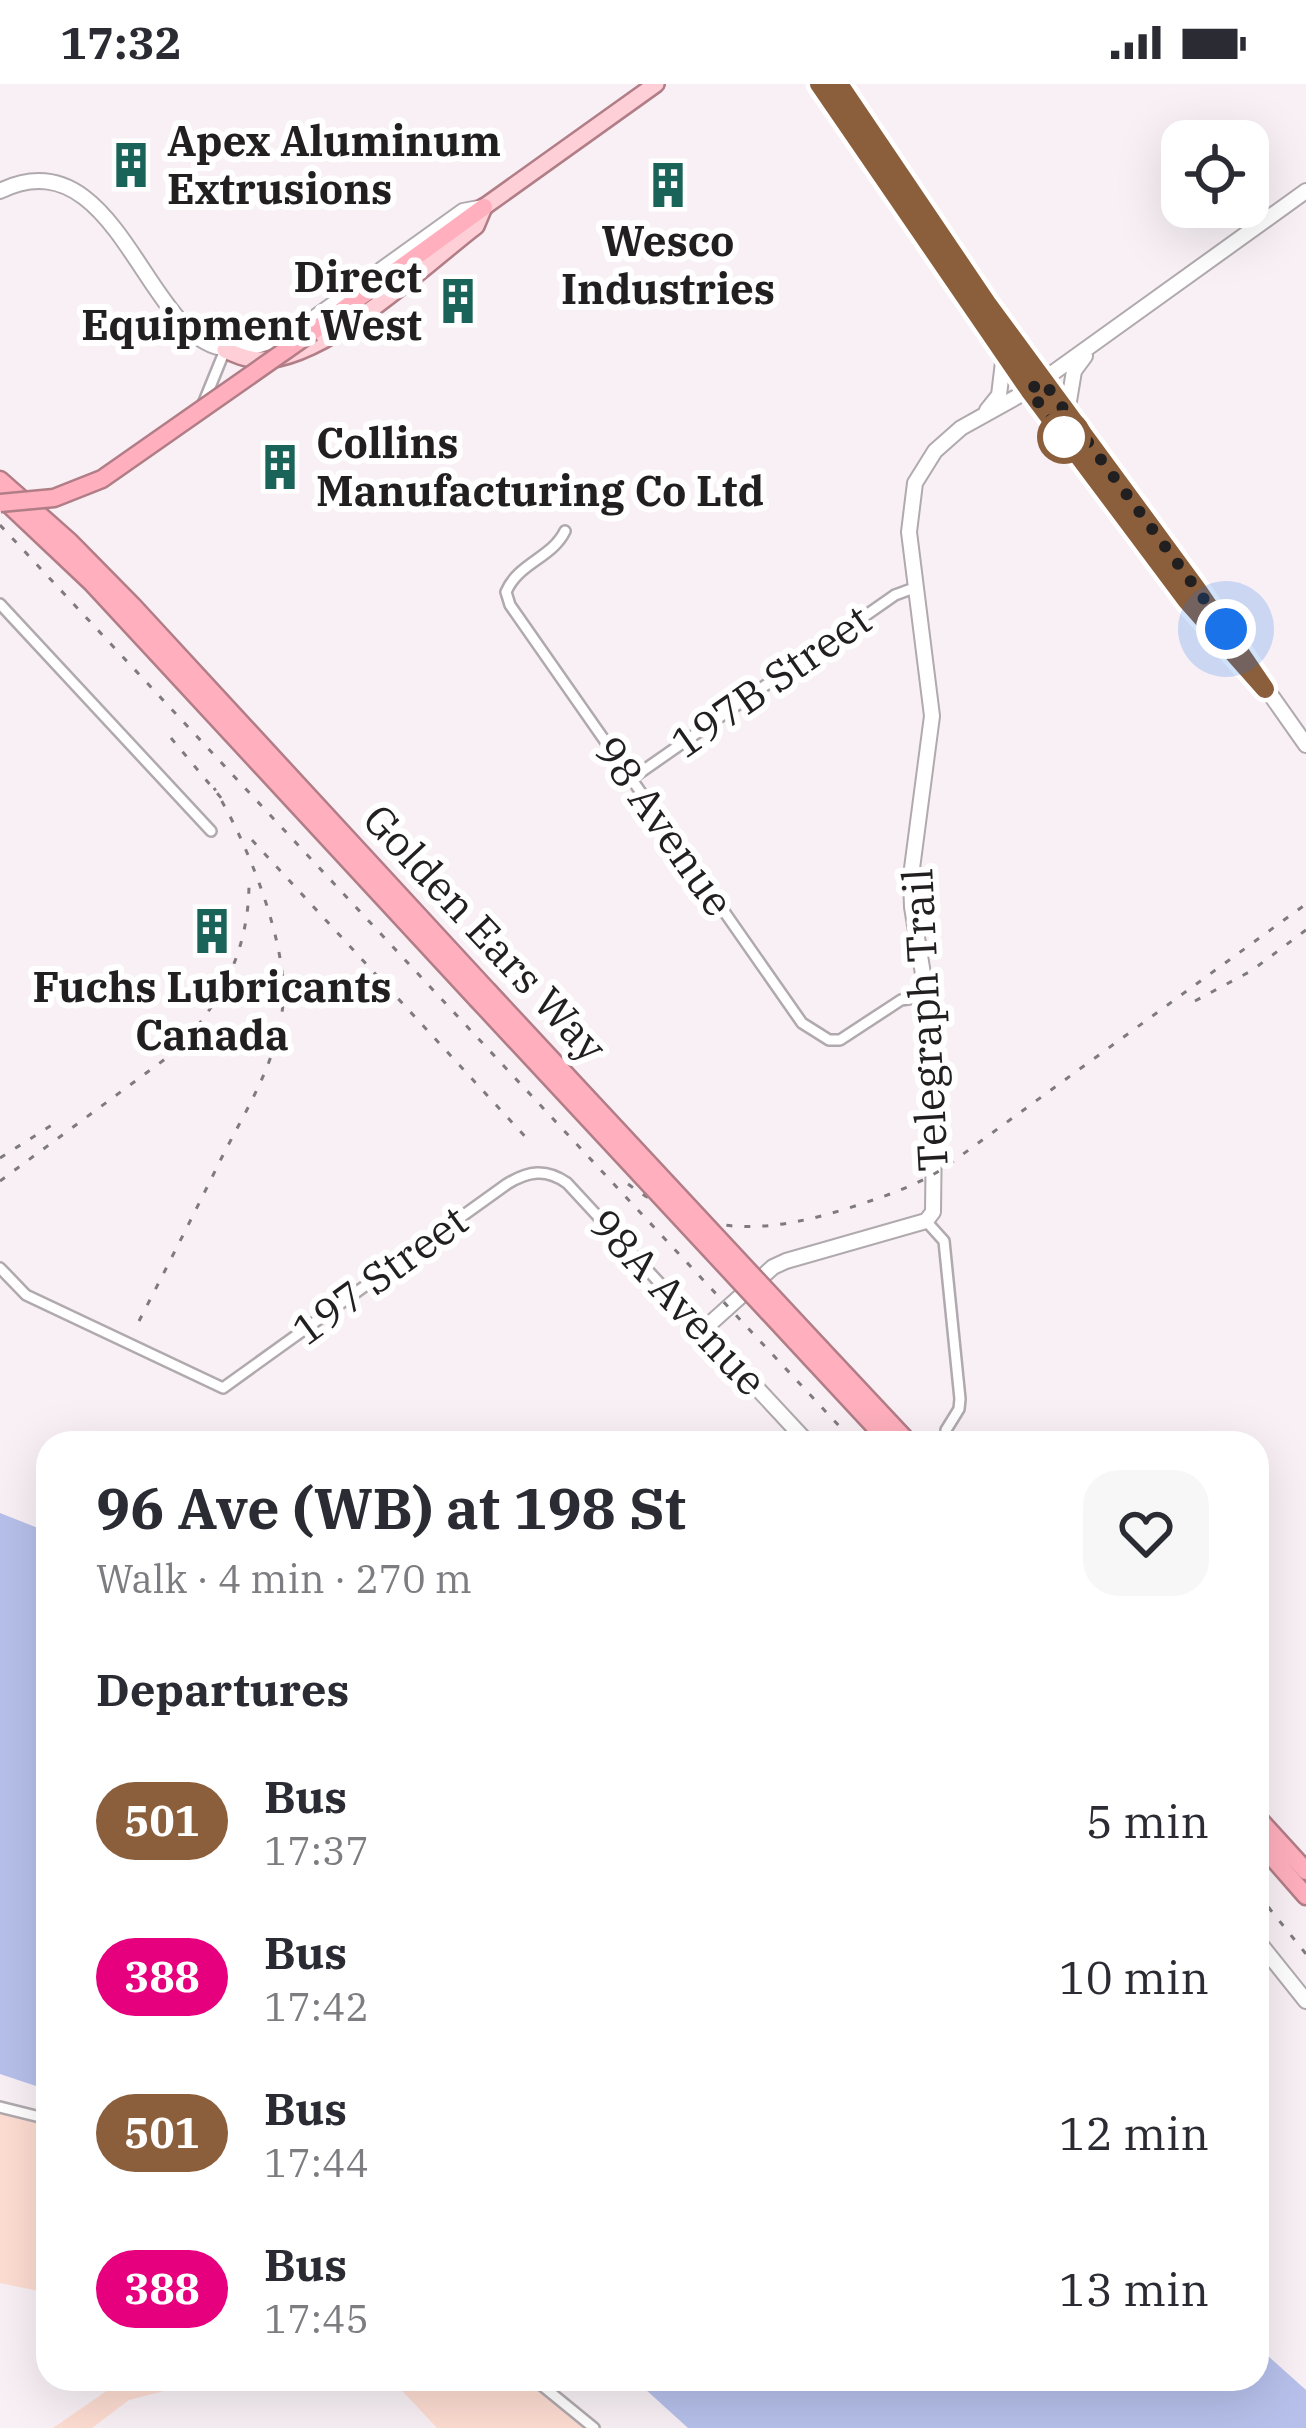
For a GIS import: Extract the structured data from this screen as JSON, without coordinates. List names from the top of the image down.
{
  "streets": {
    "highway": ["Golden Ears Way"],
    "street": [
      "197B Street",
      "98 Avenue",
      "Telegraph Trail",
      "197 Street",
      "98A Avenue"
    ]
  },
  "crossings": [
    ["197B Street", "98 Avenue"],
    ["197B Street", "Telegraph Trail"],
    ["98 Avenue", "Telegraph Trail"],
    ["Telegraph Trail", "98A Avenue"],
    ["197 Street", "98A Avenue"]
  ],
  "places": {
    "building": [
      "Apex Aluminum Extrusions",
      "Wesco Industries",
      "Direct Equipment West",
      "Collins Manufacturing Co Ltd",
      "Fuchs Lubricants Canada"
    ]
  },
  "lines": ["bus line 501"],
  "page": {
    "status": "17:32",
    "heading": [
      ["96 Ave (WB) at 198 St", "Walk · 4 min · 270 m"],
      "Departures"
    ],
    "list": [
      {
        "mark": "501",
        "name": "Bus",
        "note": "17:37",
        "value": "5 min"
      },
      {
        "mark": "388",
        "name": "Bus",
        "note": "17:42",
        "value": "10 min"
      },
      {
        "mark": "501",
        "name": "Bus",
        "note": "17:44",
        "value": "12 min"
      },
      {
        "mark": "388",
        "name": "Bus",
        "note": "17:45",
        "value": "13 min"
      }
    ]
  }
}
